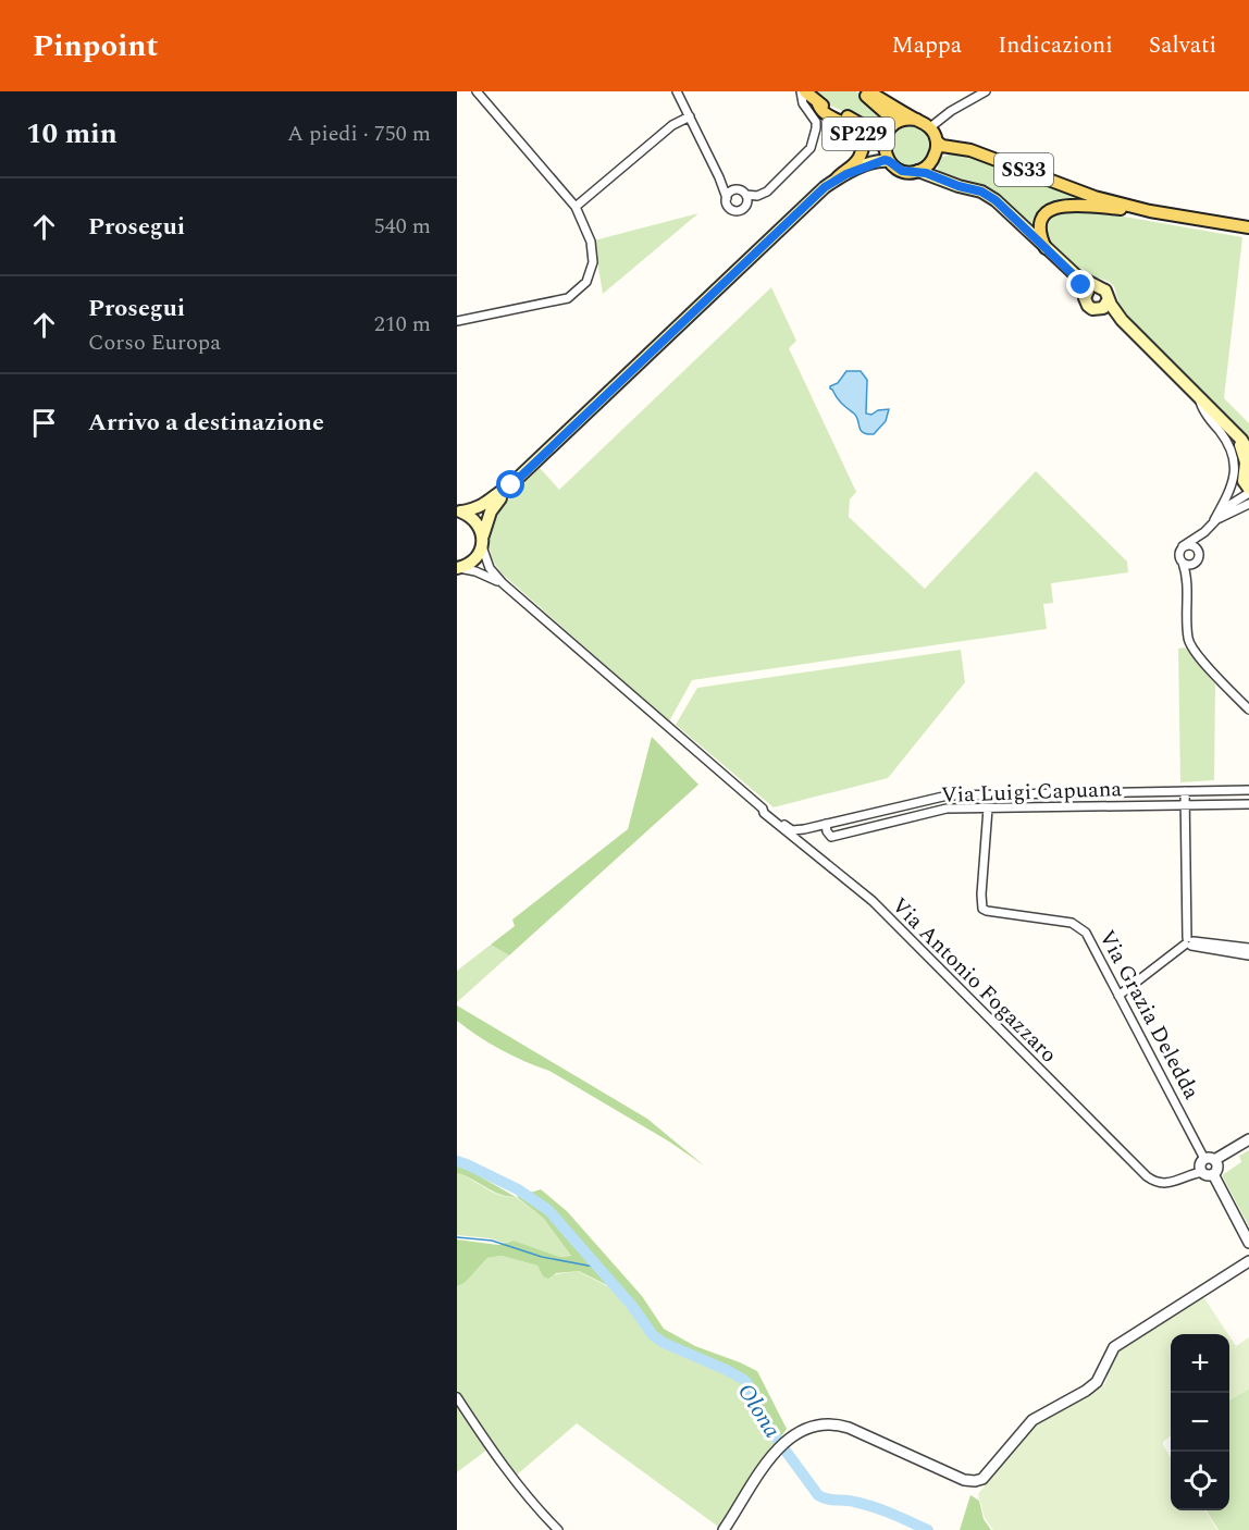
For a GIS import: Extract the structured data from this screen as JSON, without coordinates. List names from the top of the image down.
{
  "streets": {
    "main road": ["SP229", "SS33"],
    "street": ["Via Luigi Capuana", "Via Antonio Fogazzaro", "Via Grazia Deledda"]
  },
  "crossings": [
    ["SP229", "SS33"],
    ["Via Luigi Capuana", "Via Grazia Deledda"]
  ],
  "water": ["Olona"],
  "page": {
    "header": "Pinpoint",
    "nav": ["Mappa", "Indicazioni", "Salvati"],
    "heading": ["10 min", "A piedi · 750 m"],
    "list": [
      ["Prosegui", "540 m"],
      ["Prosegui", "Corso Europa", "210 m"],
      "Arrivo a destinazione"
    ],
    "map_buttons": ["+", "−"]
  }
}
